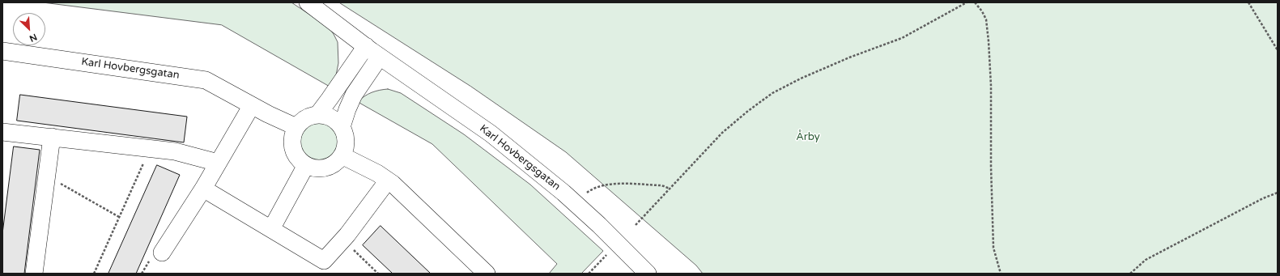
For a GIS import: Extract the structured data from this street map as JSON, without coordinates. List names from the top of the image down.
{
  "streets": {
    "street": ["Karl Hovbergsgatan"]
  },
  "parks": ["Årby"],
  "north": "bottom right"
}
